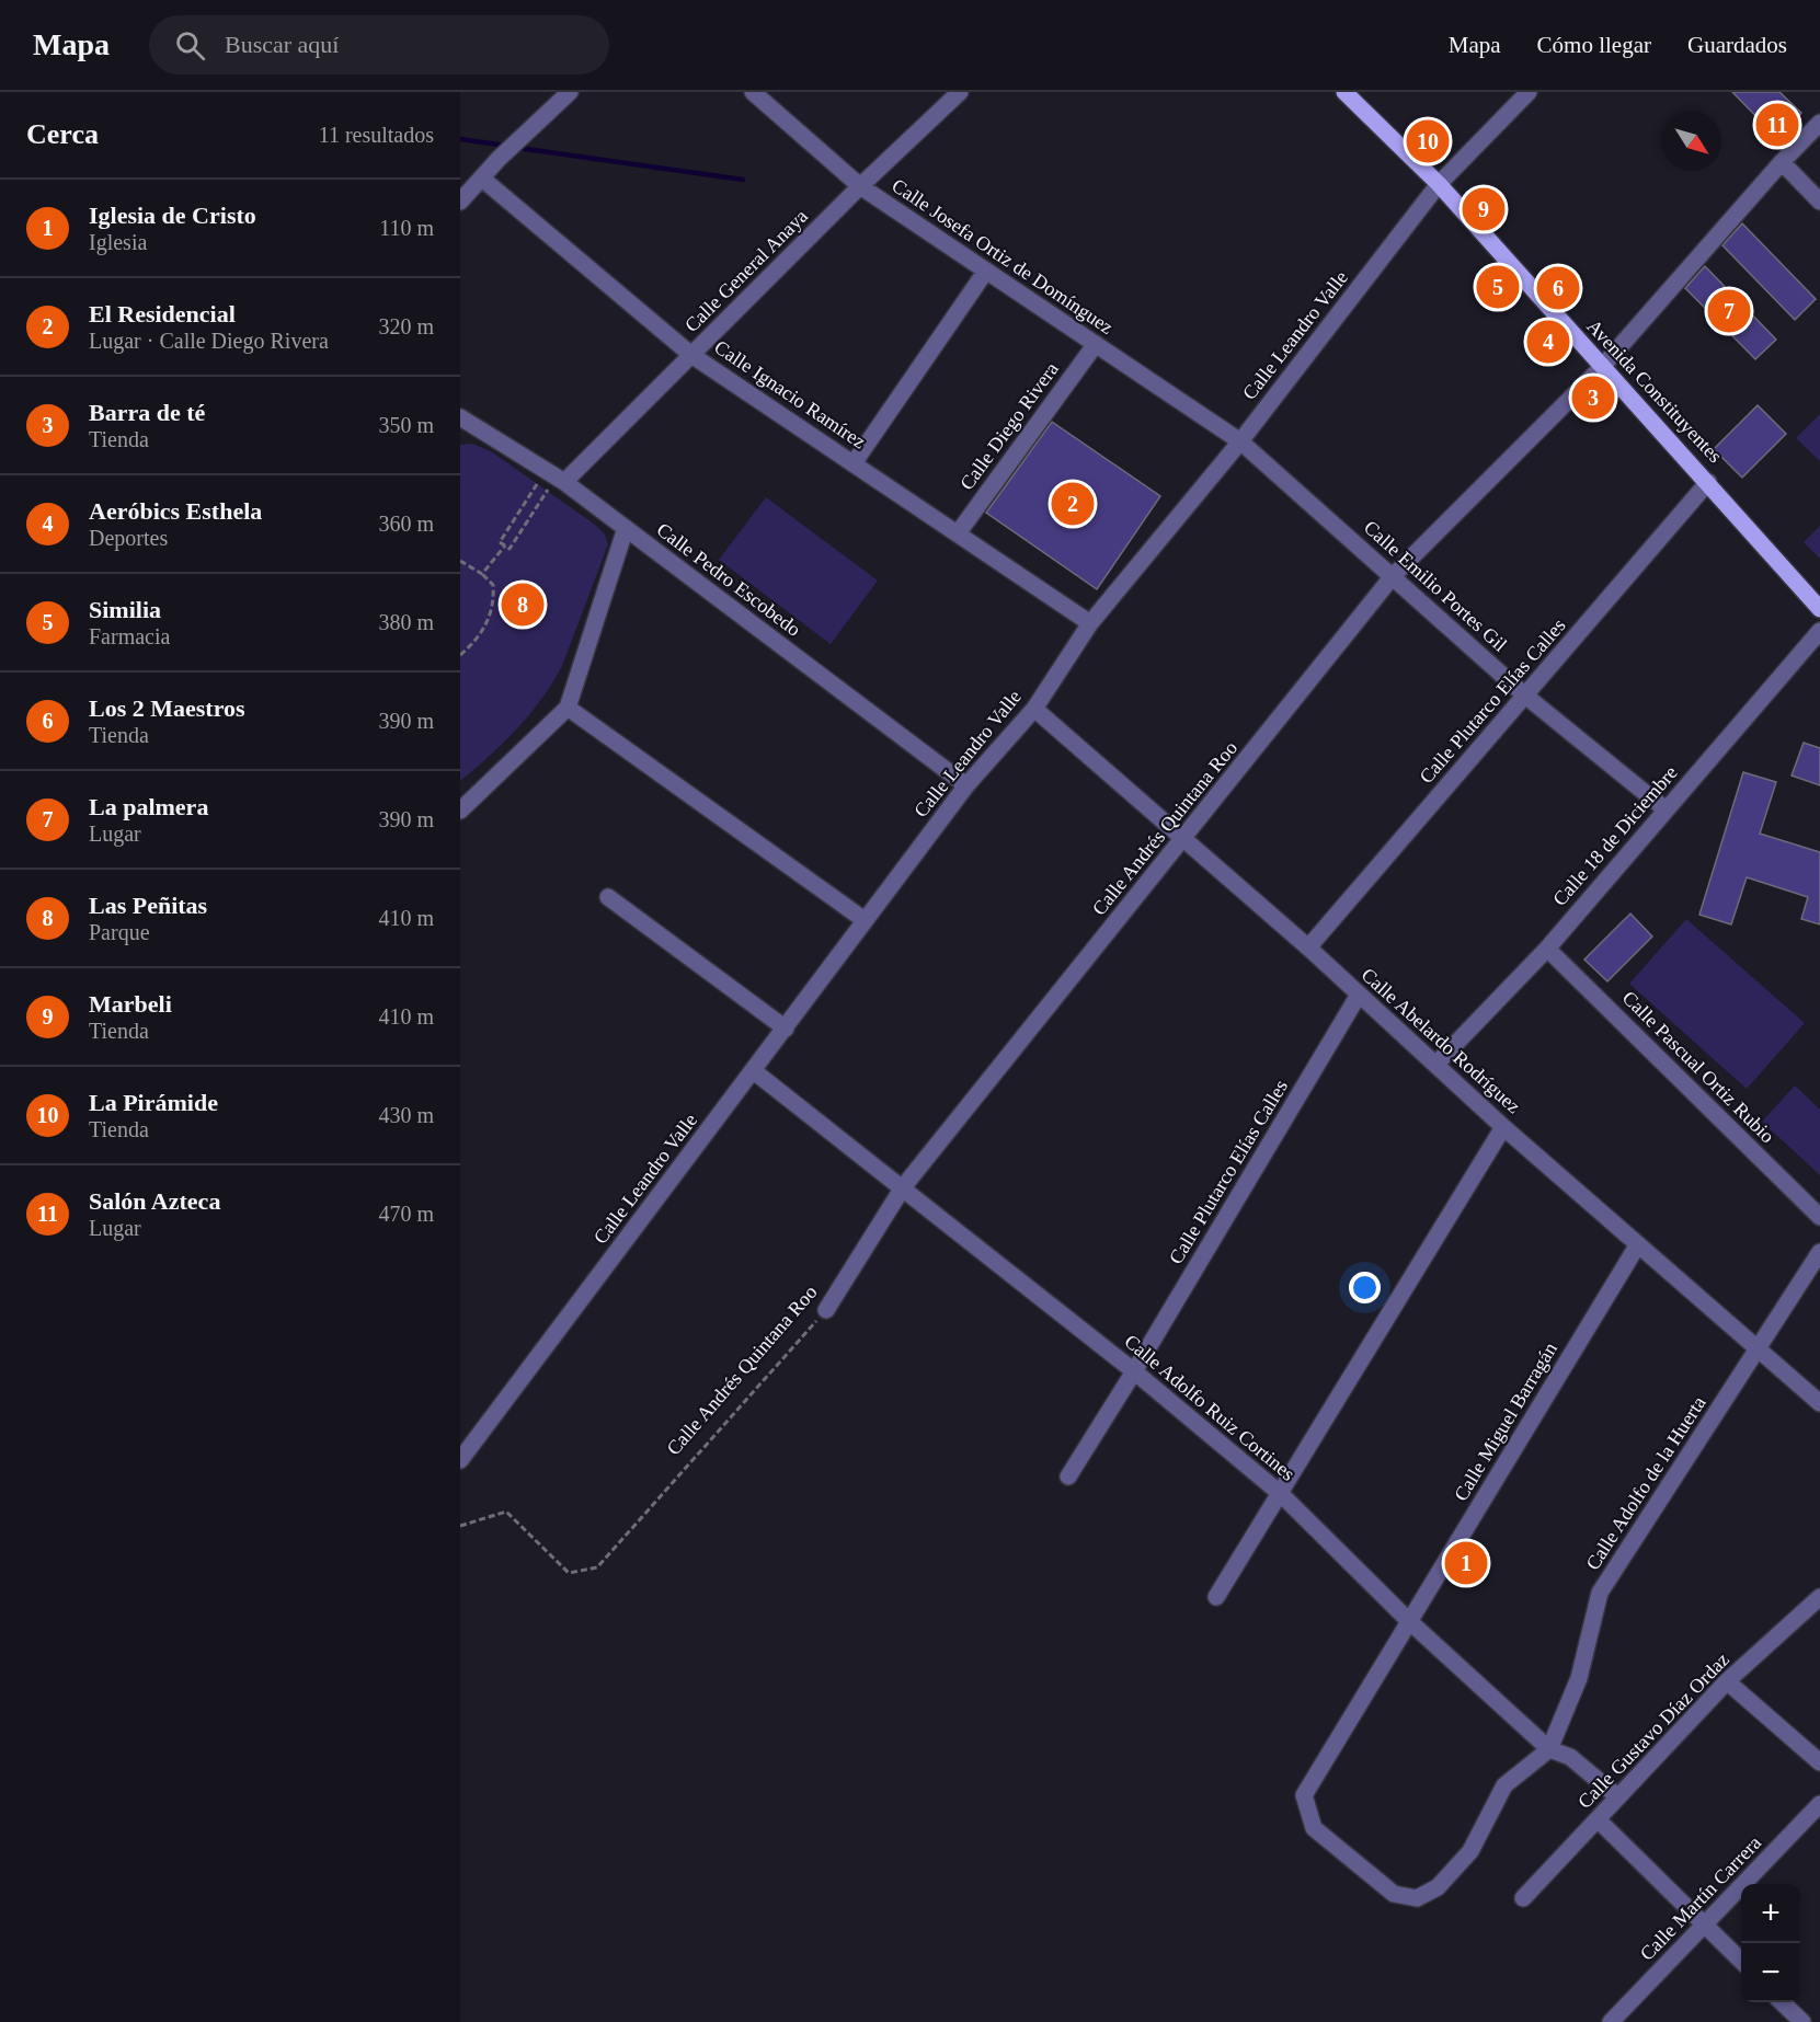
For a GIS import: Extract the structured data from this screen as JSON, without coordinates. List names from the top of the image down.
{
  "streets": {
    "main road": ["Avenida Constituyentes"],
    "street": [
      "Calle Josefa Ortiz de Domínguez",
      "Calle General Anaya",
      "Calle Leandro Valle",
      "Calle Ignacio Ramírez",
      "Calle Diego Rivera",
      "Calle Pedro Escobedo",
      "Calle Emilio Portes Gil",
      "Calle Plutarco Elías Calles",
      "Calle Andrés Quintana Roo",
      "Calle 18 de Diciembre",
      "Calle Abelardo Rodríguez",
      "Calle Pascual Ortiz Rubio",
      "Calle Adolfo Ruiz Cortines",
      "Calle Miguel Barragán",
      "Calle Adolfo de la Huerta",
      "Calle Gustavo Díaz Ordaz",
      "Calle Martín Carrera"
    ]
  },
  "crossings": [
    ["Calle Josefa Ortiz de Domínguez", "Calle General Anaya"],
    ["Calle Josefa Ortiz de Domínguez", "Calle Leandro Valle"],
    ["Calle Josefa Ortiz de Domínguez", "Calle Diego Rivera"],
    ["Calle Josefa Ortiz de Domínguez", "Calle Emilio Portes Gil"],
    ["Calle General Anaya", "Calle Ignacio Ramírez"],
    ["Calle General Anaya", "Calle Pedro Escobedo"],
    ["Calle Leandro Valle", "Avenida Constituyentes"],
    ["Calle Leandro Valle", "Calle Ignacio Ramírez"],
    ["Calle Leandro Valle", "Calle Pedro Escobedo"],
    ["Calle Leandro Valle", "Calle Emilio Portes Gil"],
    ["Calle Leandro Valle", "Calle Abelardo Rodríguez"],
    ["Calle Leandro Valle", "Calle Adolfo Ruiz Cortines"],
    ["Avenida Constituyentes", "Calle Plutarco Elías Calles"],
    ["Avenida Constituyentes", "Calle Andrés Quintana Roo"],
    ["Calle Ignacio Ramírez", "Calle Diego Rivera"],
    ["Calle Emilio Portes Gil", "Calle Plutarco Elías Calles"],
    ["Calle Emilio Portes Gil", "Calle Andrés Quintana Roo"],
    ["Calle Emilio Portes Gil", "Calle 18 de Diciembre"],
    ["Calle Plutarco Elías Calles", "Calle Abelardo Rodríguez"],
    ["Calle Plutarco Elías Calles", "Calle Adolfo Ruiz Cortines"],
    ["Calle Andrés Quintana Roo", "Calle Abelardo Rodríguez"],
    ["Calle Andrés Quintana Roo", "Calle Adolfo Ruiz Cortines"],
    ["Calle 18 de Diciembre", "Calle Abelardo Rodríguez"],
    ["Calle 18 de Diciembre", "Calle Pascual Ortiz Rubio"],
    ["Calle Abelardo Rodríguez", "Calle Miguel Barragán"],
    ["Calle Abelardo Rodríguez", "Calle Adolfo de la Huerta"],
    ["Calle Adolfo Ruiz Cortines", "Calle Miguel Barragán"],
    ["Calle Adolfo Ruiz Cortines", "Calle Adolfo de la Huerta"],
    ["Calle Adolfo Ruiz Cortines", "Calle Gustavo Díaz Ordaz"],
    ["Calle Miguel Barragán", "Calle Adolfo de la Huerta"]
  ],
  "north": "bottom right",
  "page": {
    "header": "Mapa",
    "search": "Buscar aquí",
    "nav": ["Mapa", "Cómo llegar", "Guardados"],
    "heading": ["Cerca", "11 resultados"],
    "pins": [
      "11",
      "10",
      "9",
      "5",
      "6",
      "7",
      "4",
      "3",
      "2",
      "8",
      "1"
    ],
    "list": [
      {
        "mark": "1",
        "name": "Iglesia de Cristo",
        "note": "Iglesia",
        "value": "110 m"
      },
      {
        "mark": "2",
        "name": "El Residencial",
        "note": "Lugar · Calle Diego Rivera",
        "value": "320 m"
      },
      {
        "mark": "3",
        "name": "Barra de té",
        "note": "Tienda",
        "value": "350 m"
      },
      {
        "mark": "4",
        "name": "Aeróbics Esthela",
        "note": "Deportes",
        "value": "360 m"
      },
      {
        "mark": "5",
        "name": "Similia",
        "note": "Farmacia",
        "value": "380 m"
      },
      {
        "mark": "6",
        "name": "Los 2 Maestros",
        "note": "Tienda",
        "value": "390 m"
      },
      {
        "mark": "7",
        "name": "La palmera",
        "note": "Lugar",
        "value": "390 m"
      },
      {
        "mark": "8",
        "name": "Las Peñitas",
        "note": "Parque",
        "value": "410 m"
      },
      {
        "mark": "9",
        "name": "Marbeli",
        "note": "Tienda",
        "value": "410 m"
      },
      {
        "mark": "10",
        "name": "La Pirámide",
        "note": "Tienda",
        "value": "430 m"
      },
      {
        "mark": "11",
        "name": "Salón Azteca",
        "note": "Lugar",
        "value": "470 m"
      }
    ],
    "map_buttons": ["+", "−"]
  }
}
